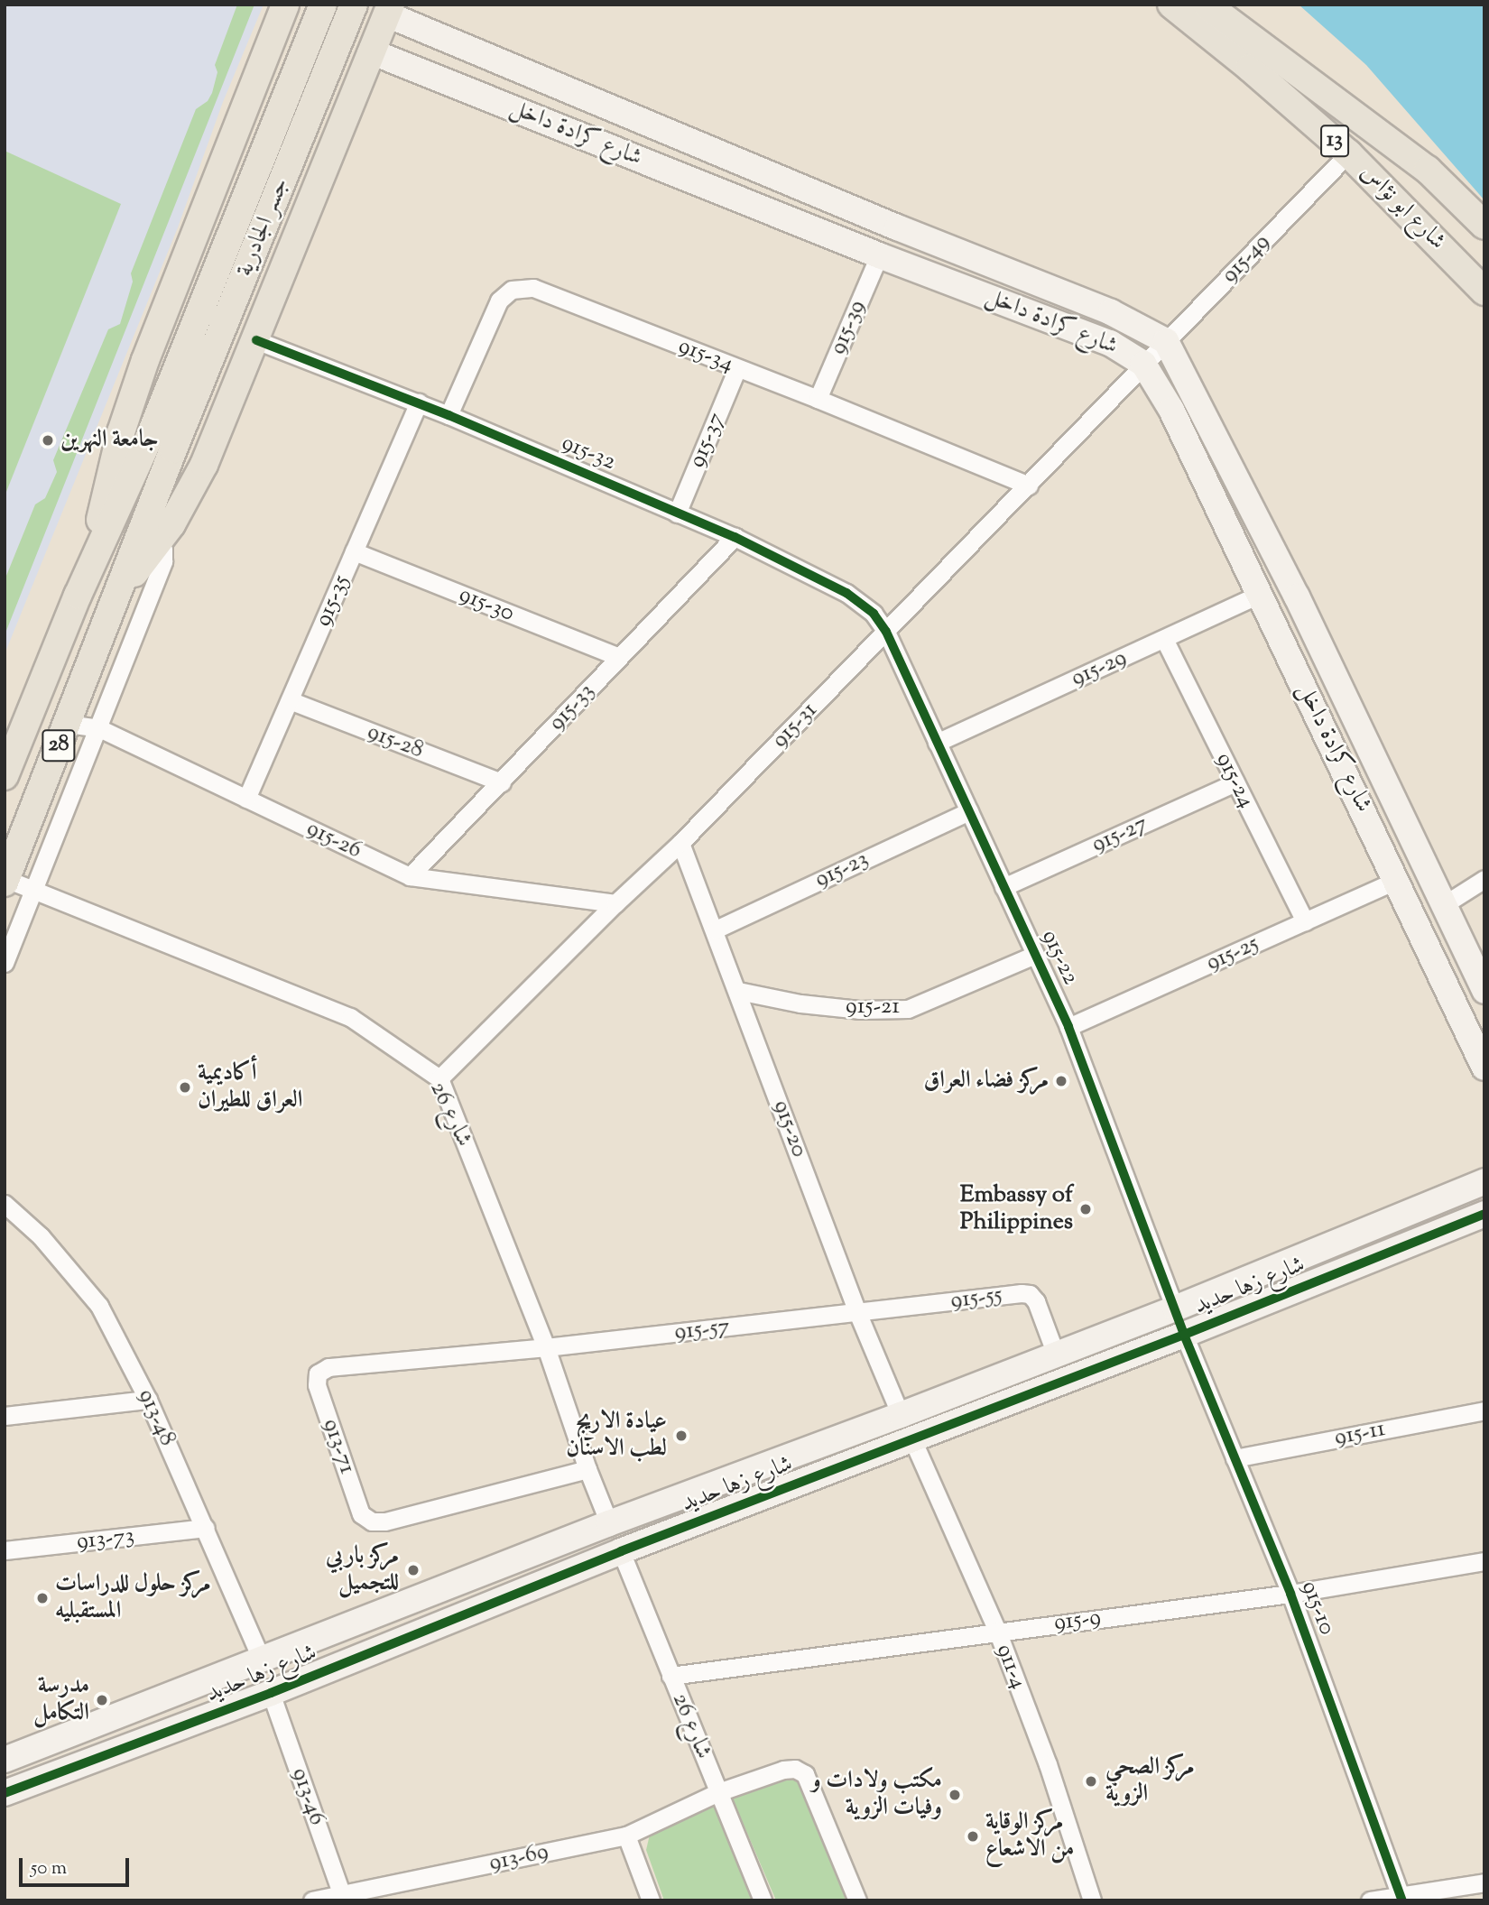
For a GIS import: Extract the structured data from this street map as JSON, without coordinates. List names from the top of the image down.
{
  "streets": {
    "main road": [
      "13",
      "شارع ابو نؤاس",
      "جسر الجادرية",
      "28"
    ],
    "street": [
      "شارع كرادة داخل",
      "915-49",
      "915-39",
      "915-34",
      "915-37",
      "915-32",
      "915-35",
      "915-30",
      "915-29",
      "915-33",
      "915-31",
      "915-28",
      "915-24",
      "915-27",
      "915-26",
      "915-23",
      "915-25",
      "915-22",
      "915-21",
      "شارع 26",
      "915-20",
      "شارع زها حديد",
      "915-55",
      "915-57",
      "913-48",
      "915-11",
      "913-71",
      "913-73",
      "915-10",
      "915-9",
      "911-4",
      "913-46",
      "913-69"
    ]
  },
  "crossings": [
    ["شارع كرادة داخل", "915-49"],
    ["شارع كرادة داخل", "915-39"],
    ["شارع كرادة داخل", "915-29"],
    ["شارع كرادة داخل", "915-31"],
    ["شارع كرادة داخل", "915-25"],
    ["شارع ابو نؤاس", "915-49"],
    ["915-49", "915-31"],
    ["915-39", "915-34"],
    ["915-34", "915-37"],
    ["915-34", "915-32"],
    ["915-34", "915-31"],
    ["915-37", "915-32"],
    ["915-32", "915-35"],
    ["915-32", "915-33"],
    ["915-32", "915-31"],
    ["915-32", "915-22"],
    ["915-35", "915-30"],
    ["915-35", "915-28"],
    ["915-35", "915-26"],
    ["915-30", "915-33"],
    ["915-29", "915-24"],
    ["915-29", "915-22"],
    ["915-33", "915-28"],
    ["915-33", "915-26"],
    ["915-31", "915-26"],
    ["915-31", "915-22"],
    ["915-31", "شارع 26"],
    ["915-31", "915-20"],
    ["28", "915-26"],
    ["28", "شارع 26"],
    ["915-24", "915-27"],
    ["915-24", "915-25"],
    ["915-27", "915-22"],
    ["915-23", "915-22"],
    ["915-23", "915-20"],
    ["915-25", "915-22"],
    ["915-22", "915-21"],
    ["915-22", "شارع زها حديد"],
    ["915-21", "915-20"],
    ["شارع 26", "شارع زها حديد"],
    ["شارع 26", "915-57"],
    ["شارع 26", "913-71"],
    ["شارع 26", "915-9"],
    ["شارع 26", "913-69"],
    ["915-20", "شارع زها حديد"],
    ["915-20", "915-55"],
    ["915-20", "915-57"],
    ["شارع زها حديد", "915-55"],
    ["شارع زها حديد", "913-48"],
    ["شارع زها حديد", "915-10"],
    ["شارع زها حديد", "911-4"],
    ["شارع زها حديد", "913-46"],
    ["915-55", "915-57"],
    ["915-57", "913-71"],
    ["913-48", "913-73"],
    ["915-11", "915-10"],
    ["915-10", "915-9"],
    ["915-9", "911-4"],
    ["913-46", "913-69"]
  ],
  "places": [
    "جامعة النهرين",
    "مركز فضاء العراق",
    "أكاديمية العراق للطيران",
    "Embassy of Philippines",
    "عيادة الاريج لطب الاسنان",
    "مركز باربي للتجميل",
    "مركز حلول للدراسات المستقبليه",
    "مدرسة التكامل",
    "مركز الصحي الزوية",
    "مكتب ولادات و وفيات الزوية",
    "مركز الوقاية من الاشعاع"
  ],
  "scale_bar": "50 m"
}
